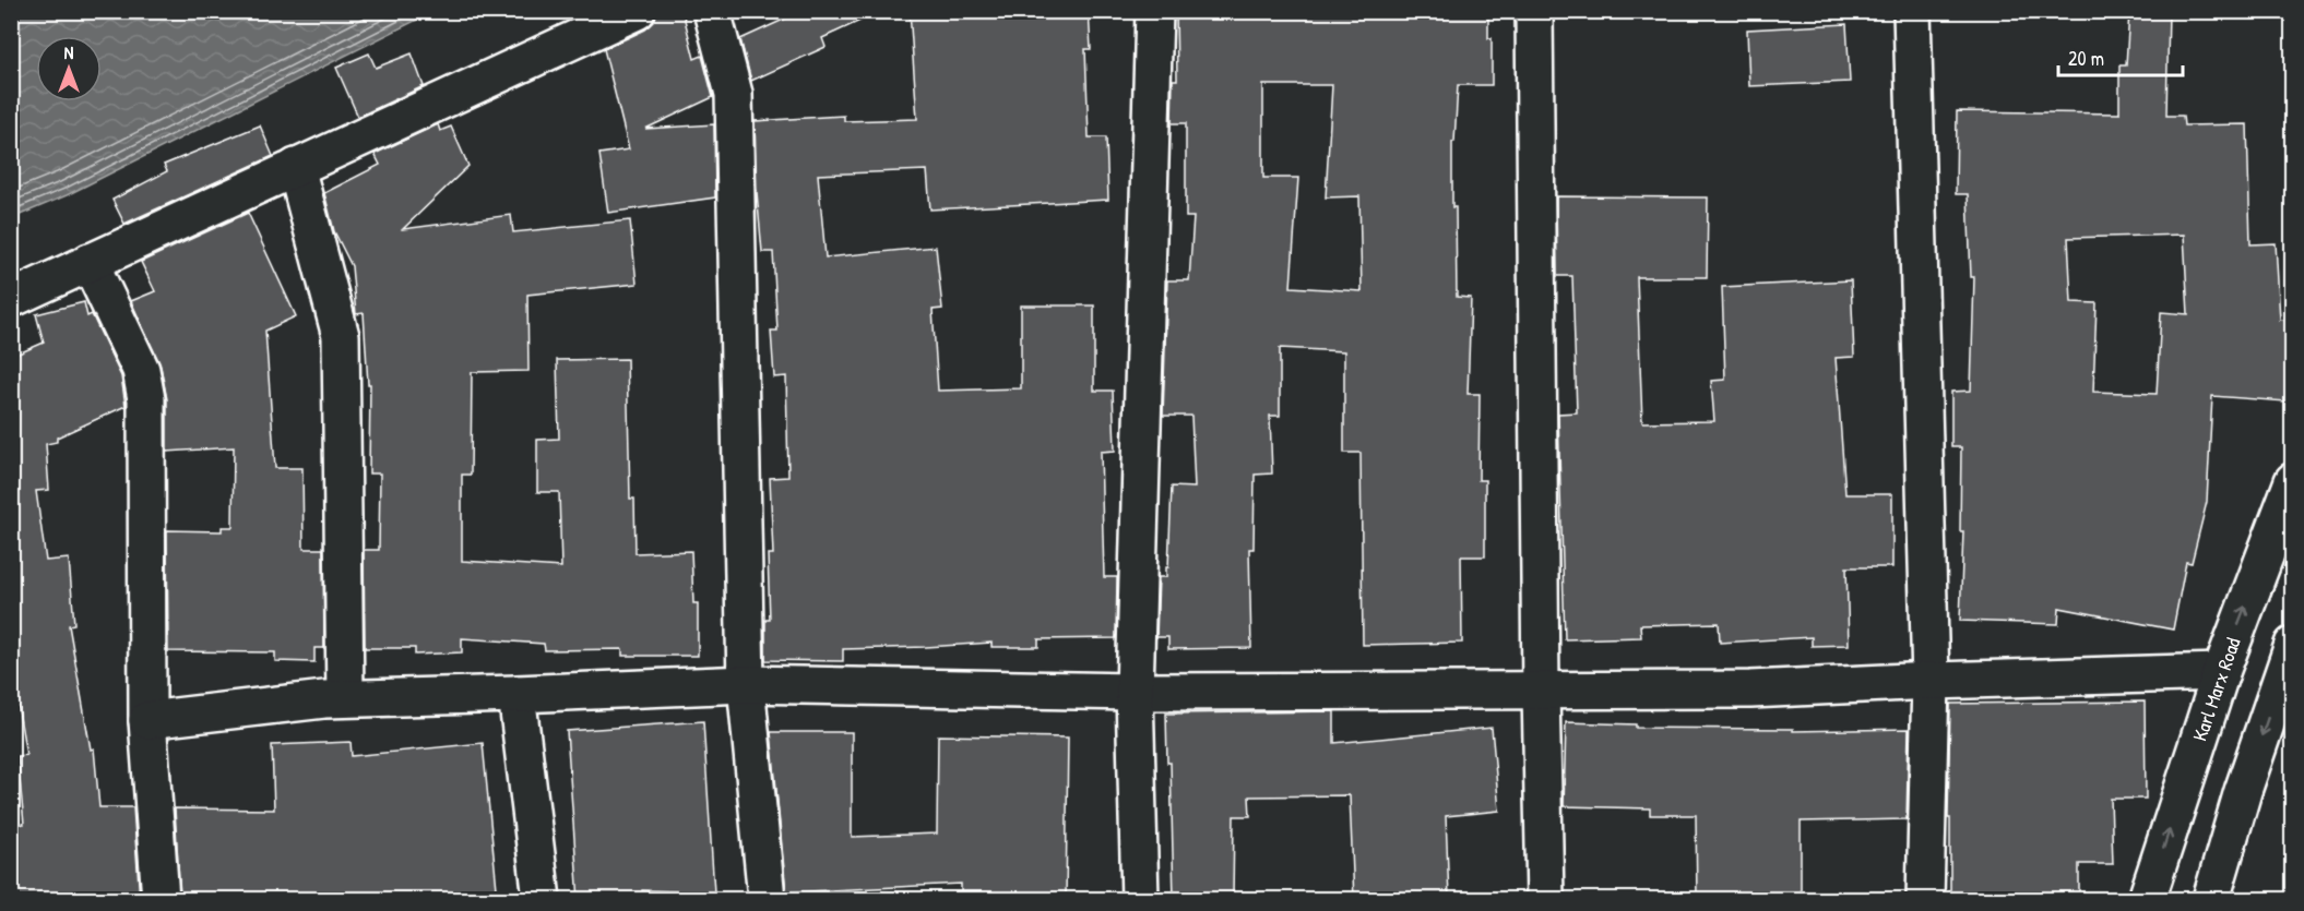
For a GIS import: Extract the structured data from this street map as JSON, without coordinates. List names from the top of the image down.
{
  "streets": {
    "street": ["Karl Marx Road"]
  },
  "scale_bar": "20 m",
  "north": "top"
}
